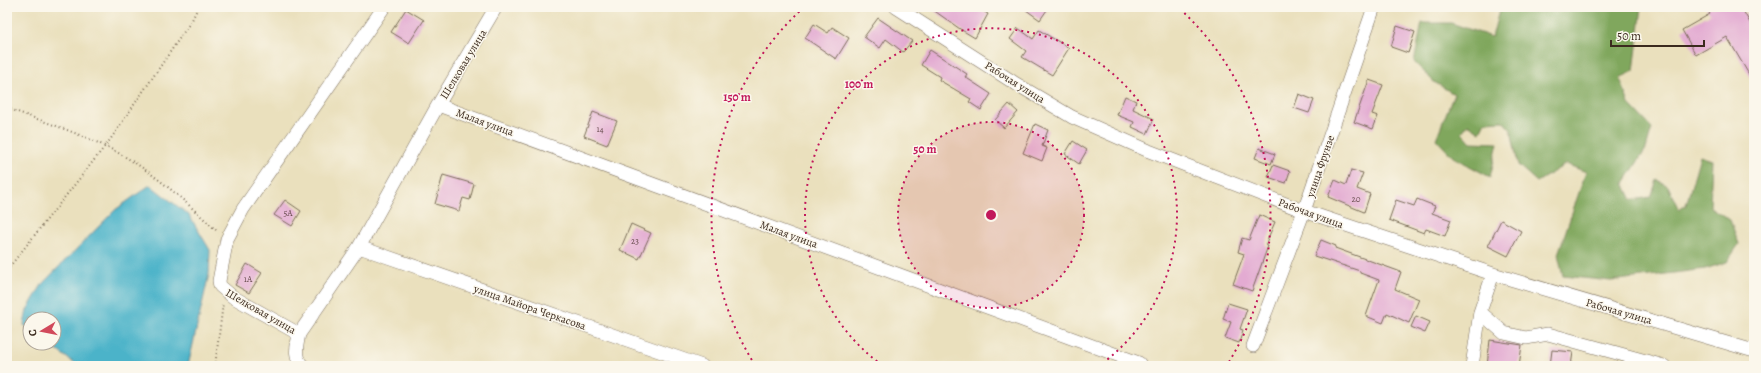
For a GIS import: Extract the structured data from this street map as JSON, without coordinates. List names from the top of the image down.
{
  "streets": {
    "street": [
      "Шелковая улица",
      "Рабочая улица",
      "Малая улица",
      "улица Фрунзе",
      "улица Майора Черкасова"
    ]
  },
  "crossings": [
    ["Шелковая улица", "Малая улица"],
    ["Шелковая улица", "улица Майора Черкасова"],
    ["Рабочая улица", "улица Фрунзе"]
  ],
  "house_numbers": [
    "14",
    "20",
    "5А",
    "23",
    "1А"
  ],
  "scale_bar": "50 m",
  "north": "left",
  "rings": ["100 m", "150 m", "50 m"]
}
